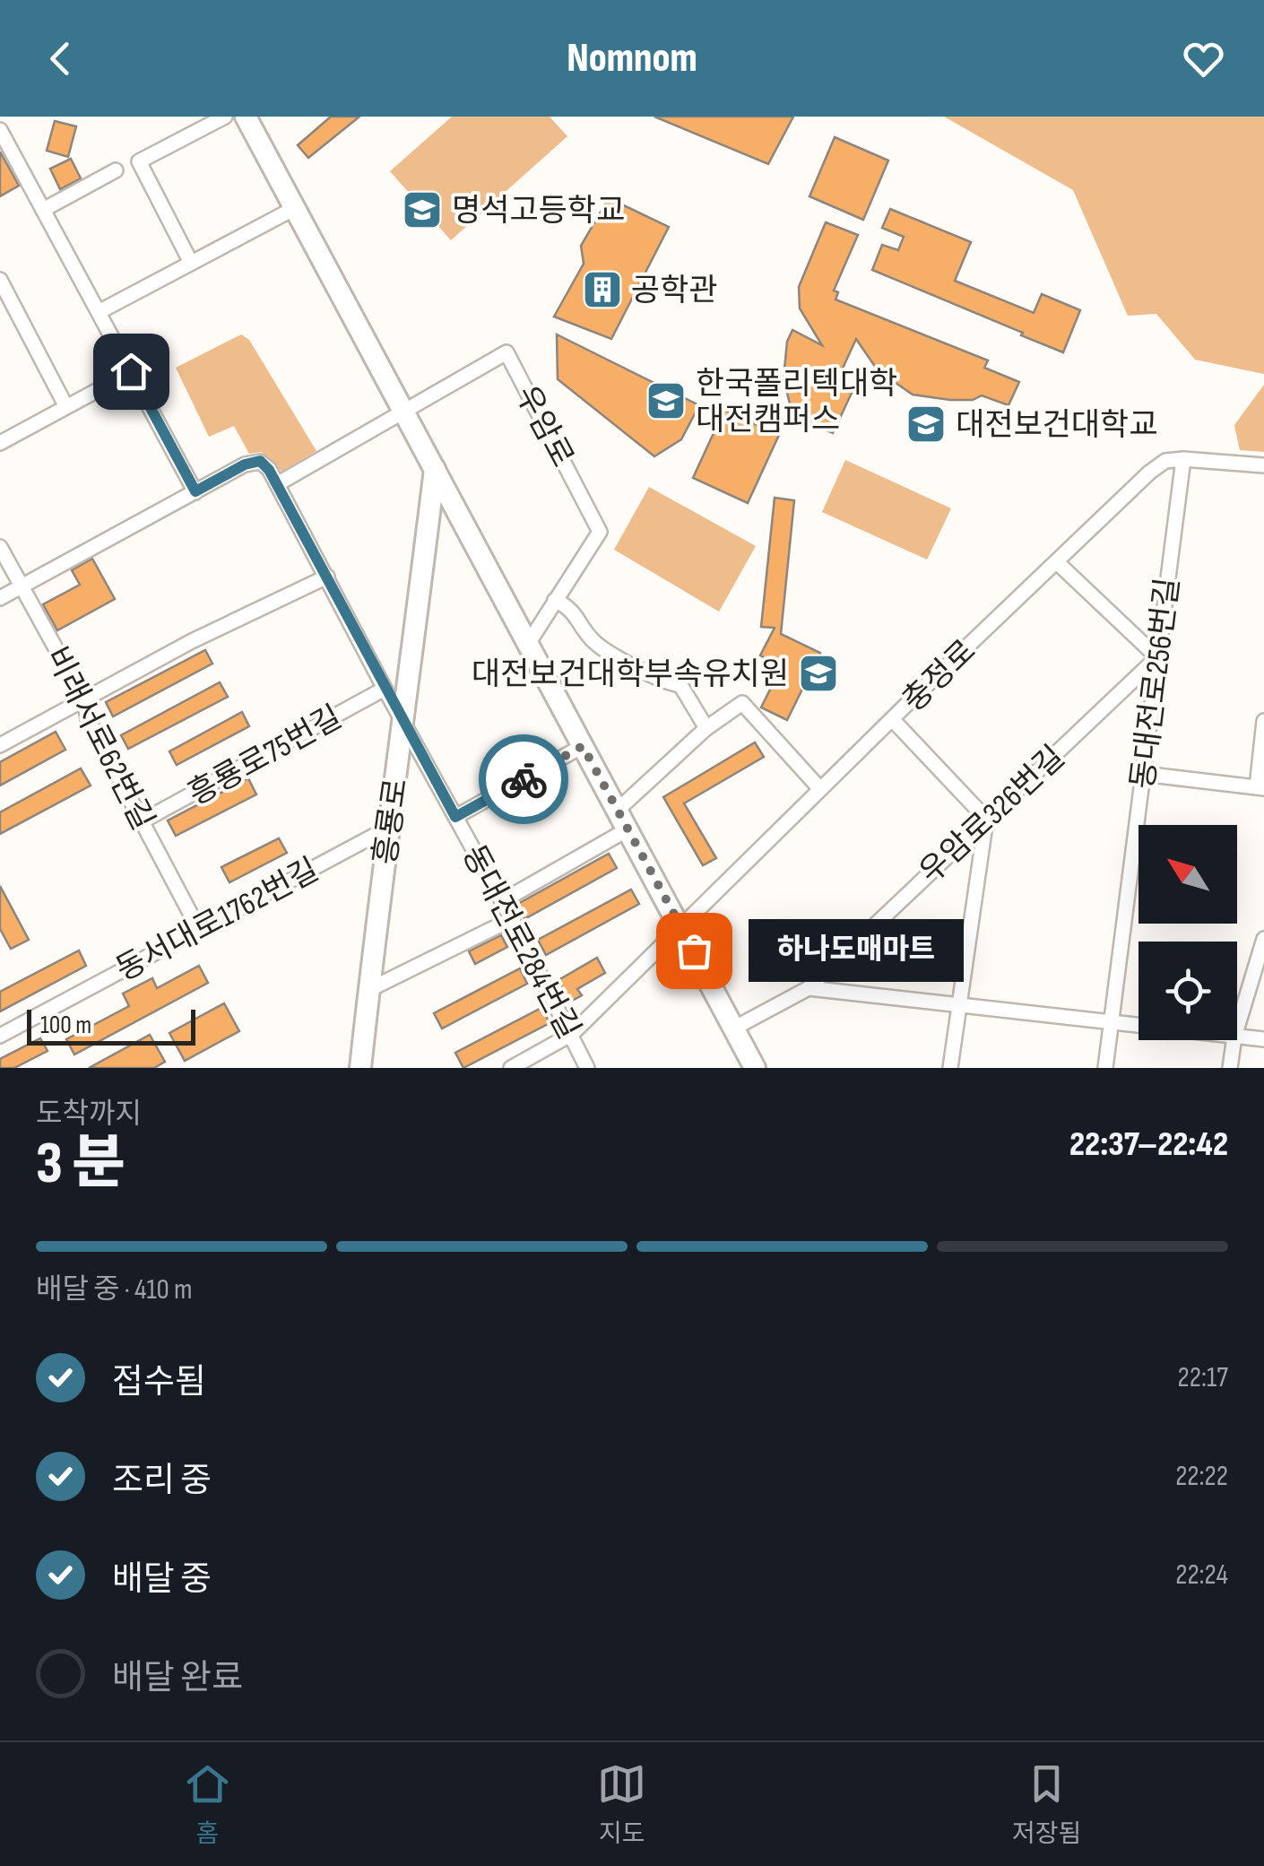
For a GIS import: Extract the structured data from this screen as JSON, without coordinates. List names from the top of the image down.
{
  "streets": {
    "main road": ["흥룡로"],
    "street": [
      "우암로",
      "충정로",
      "동대전로256번길",
      "비래서로62번길",
      "흥룡로75번길",
      "우암로326번길",
      "동서대로1762번길",
      "동대전로284번길"
    ]
  },
  "crossings": [
    ["우암로", "동대전로284번길"],
    ["충정로", "동대전로256번길"],
    ["충정로", "동대전로284번길"],
    ["동대전로256번길", "우암로326번길"],
    ["비래서로62번길", "흥룡로75번길"],
    ["비래서로62번길", "동서대로1762번길"],
    ["흥룡로75번길", "동대전로284번길"],
    ["흥룡로", "동서대로1762번길"],
    ["흥룡로", "동대전로284번길"]
  ],
  "places": {
    "school or university": [
      "명석고등학교",
      "한국폴리텍대학 대전캠퍼스",
      "대전보건대학교",
      "대전보건대학부속유치원"
    ],
    "building": ["공학관"],
    "other": ["하나도매마트"]
  },
  "scale_bar": "100 m",
  "north": "top left",
  "page": {
    "header": "Nomnom",
    "bubble": "하나도매마트",
    "scale": "100 m",
    "heading": ["3 분", "도착까지", "22:37–22:42"],
    "bar": "배달 중 · 410 m",
    "list": [
      ["접수됨", "22:17"],
      ["조리 중", "22:22"],
      ["배달 중", "22:24"],
      "배달 완료"
    ],
    "tabs": ["홈", "지도", "저장됨"]
  }
}
